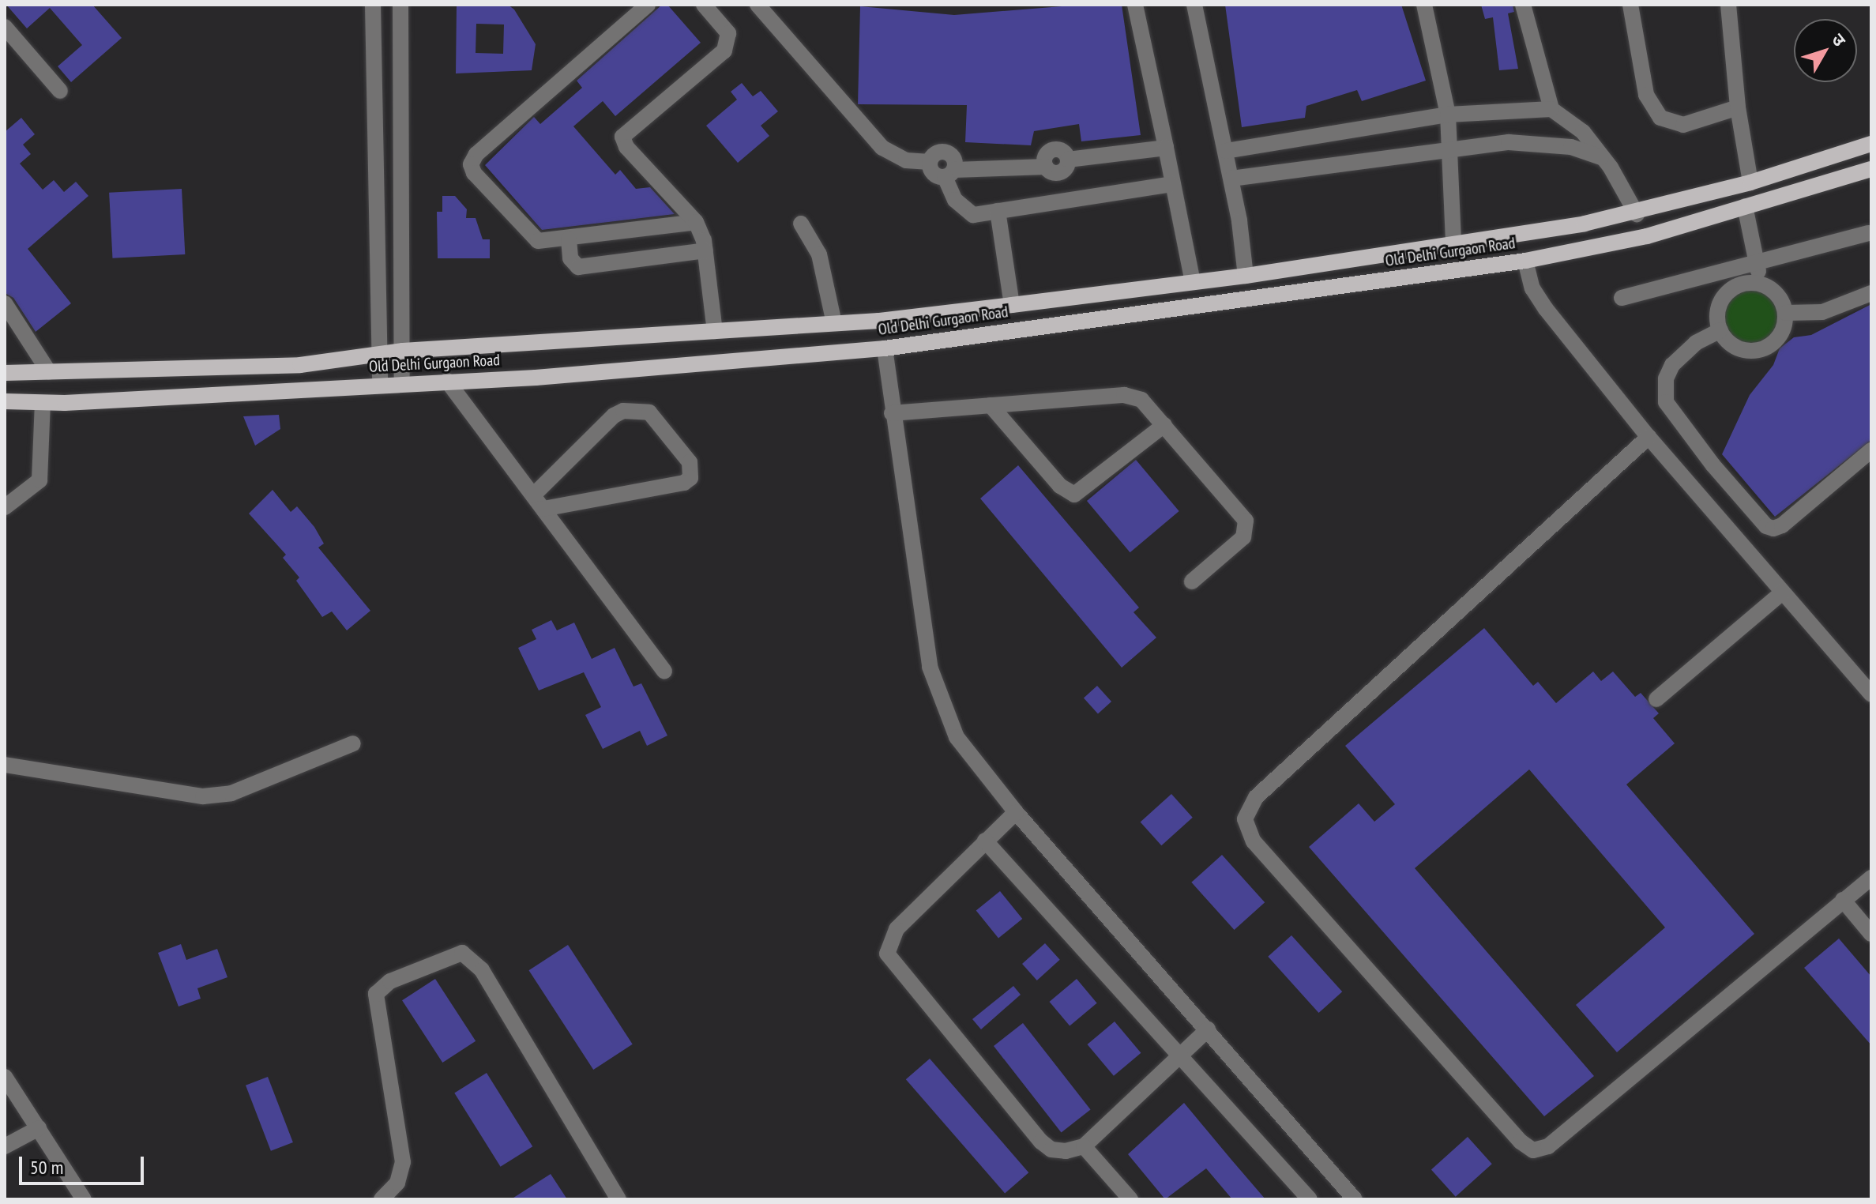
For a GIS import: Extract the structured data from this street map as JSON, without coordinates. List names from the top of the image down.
{
  "streets": {
    "main road": ["Old Delhi Gurgaon Road"]
  },
  "scale_bar": "50 m",
  "north": "top right"
}
